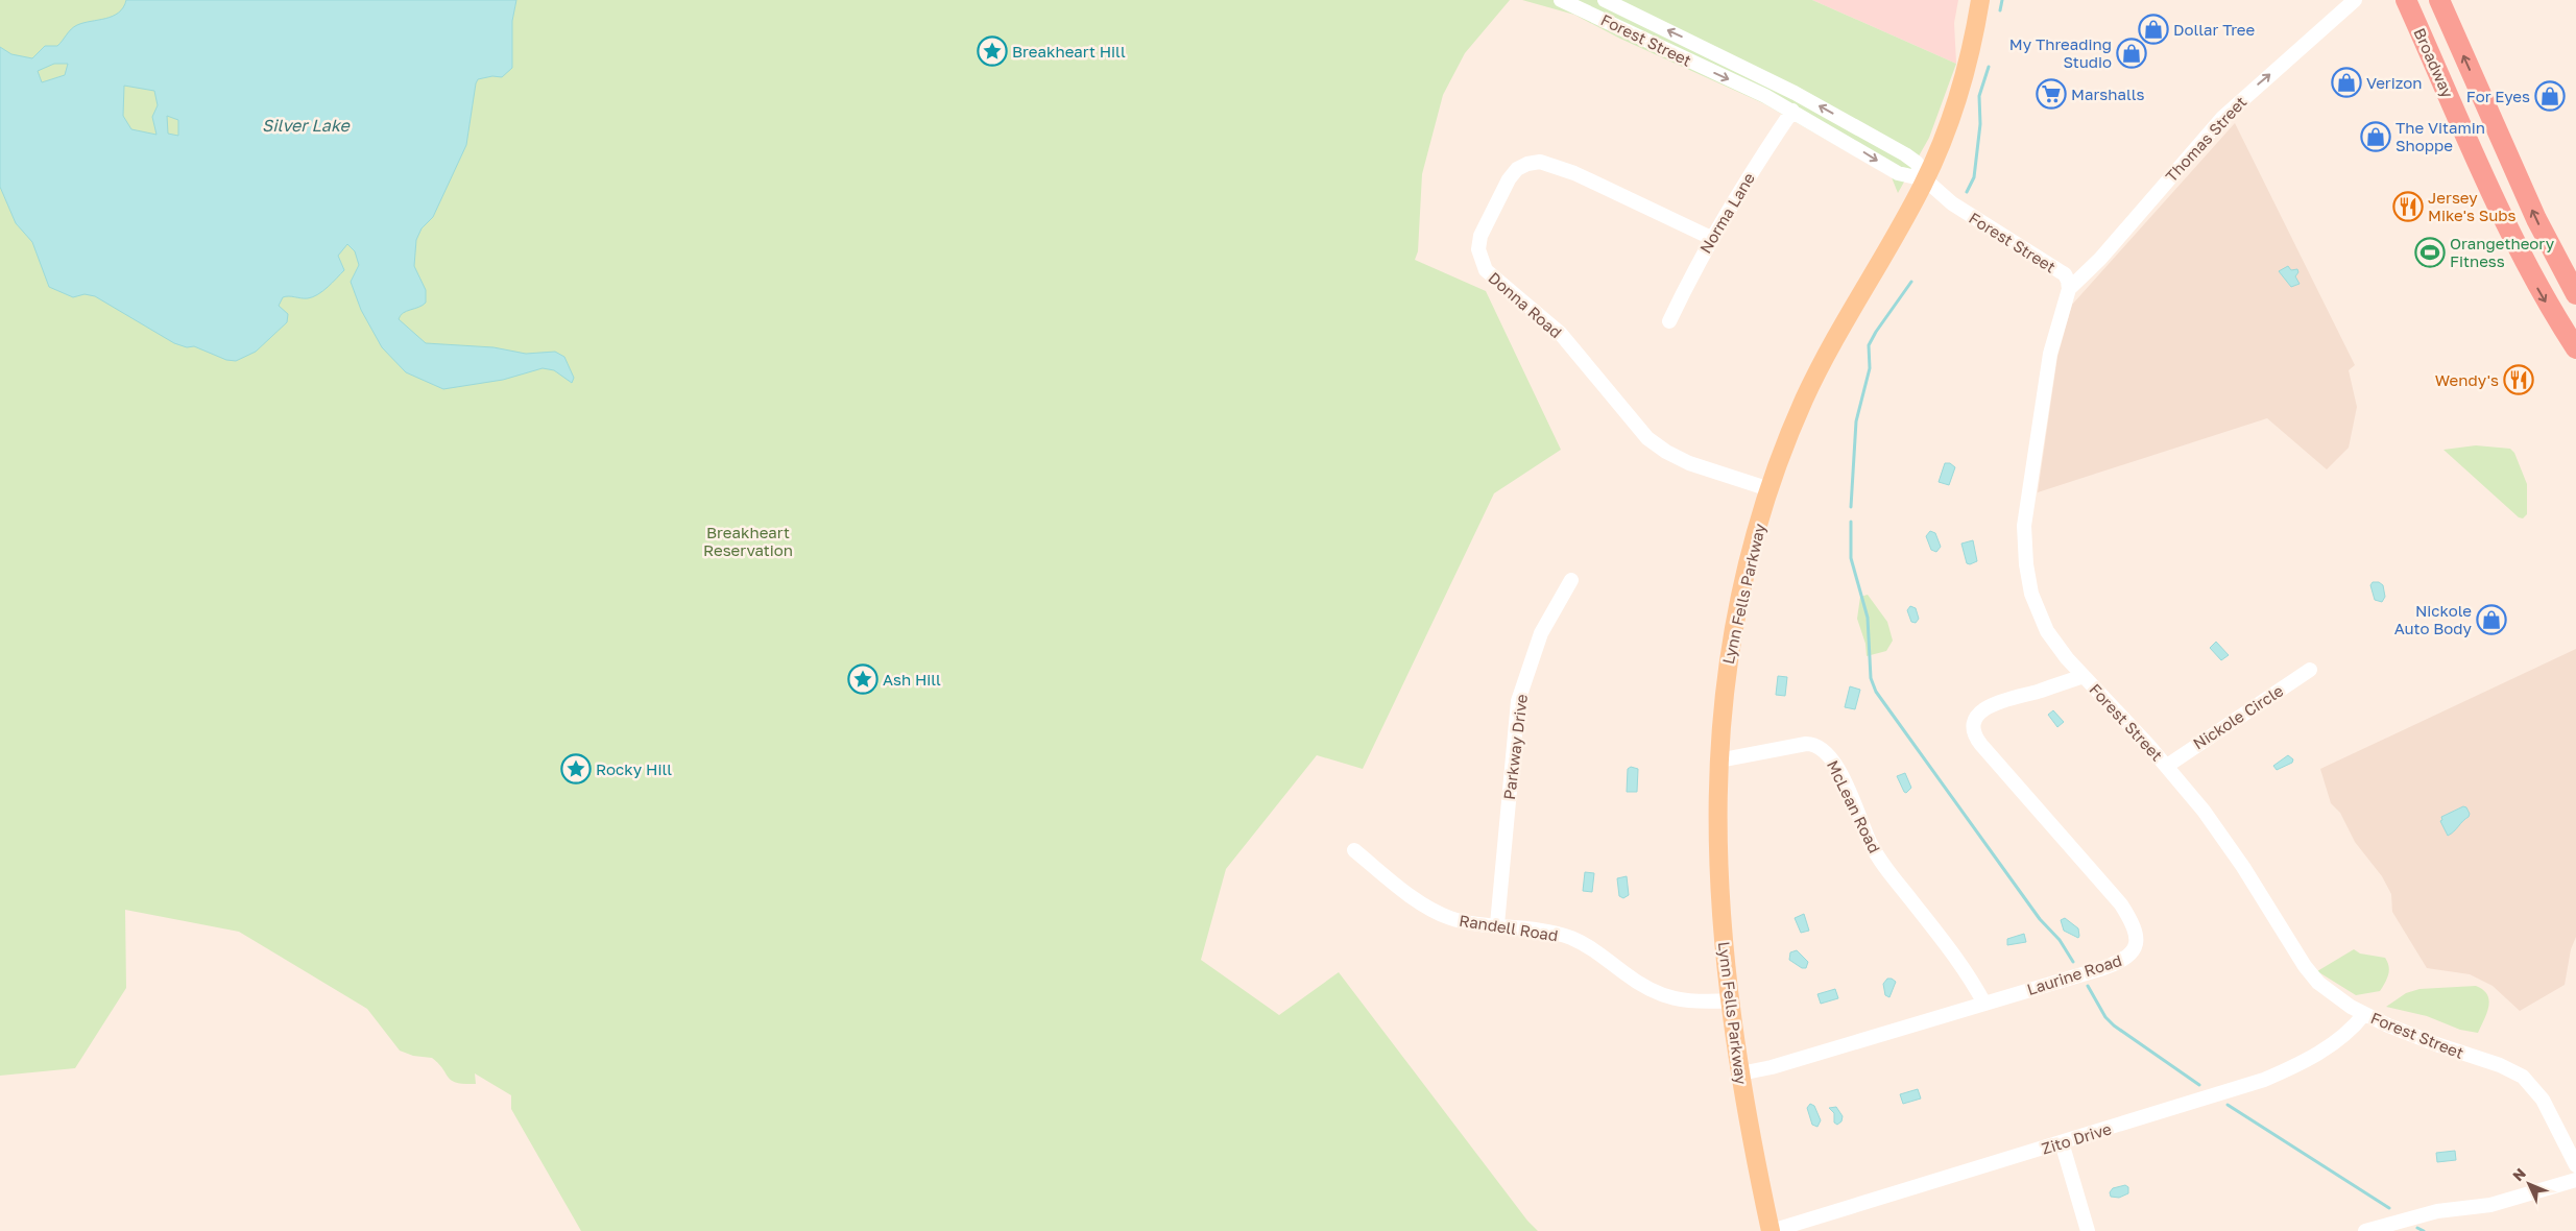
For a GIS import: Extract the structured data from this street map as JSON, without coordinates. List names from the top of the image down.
{
  "streets": {
    "highway": ["Broadway"],
    "main road": ["Lynn Fells Parkway"],
    "street": [
      "Forest Street",
      "Thomas Street",
      "Norma Lane",
      "Donna Road",
      "Nickole Circle",
      "Parkway Drive",
      "McLean Road",
      "Randell Road",
      "Laurine Road",
      "Zito Drive"
    ]
  },
  "crossings": [
    ["Forest Street", "Thomas Street"],
    ["Forest Street", "Norma Lane"],
    ["Forest Street", "Lynn Fells Parkway"],
    ["Forest Street", "Nickole Circle"],
    ["Forest Street", "Laurine Road"],
    ["Forest Street", "Zito Drive"],
    ["Norma Lane", "Donna Road"],
    ["Donna Road", "Lynn Fells Parkway"],
    ["Lynn Fells Parkway", "McLean Road"],
    ["Lynn Fells Parkway", "Randell Road"],
    ["Lynn Fells Parkway", "Laurine Road"],
    ["Lynn Fells Parkway", "Zito Drive"],
    ["Parkway Drive", "Randell Road"],
    ["McLean Road", "Laurine Road"]
  ],
  "one_way": ["Thomas Street"],
  "water": ["Silver Lake"],
  "parks": ["Breakheart Reservation"],
  "places": {
    "shop": [
      "Dollar Tree",
      "My Threading Studio",
      "Verizon",
      "For Eyes",
      "The Vitamin Shoppe",
      "Nickole Auto Body"
    ],
    "place": ["Breakheart Hill", "Ash Hill", "Rocky Hill"],
    "supermarket": ["Marshalls"],
    "restaurant": ["Jersey Mike's Subs", "Wendy's"],
    "sports": ["Orangetheory Fitness"]
  },
  "north": "top left"
}
